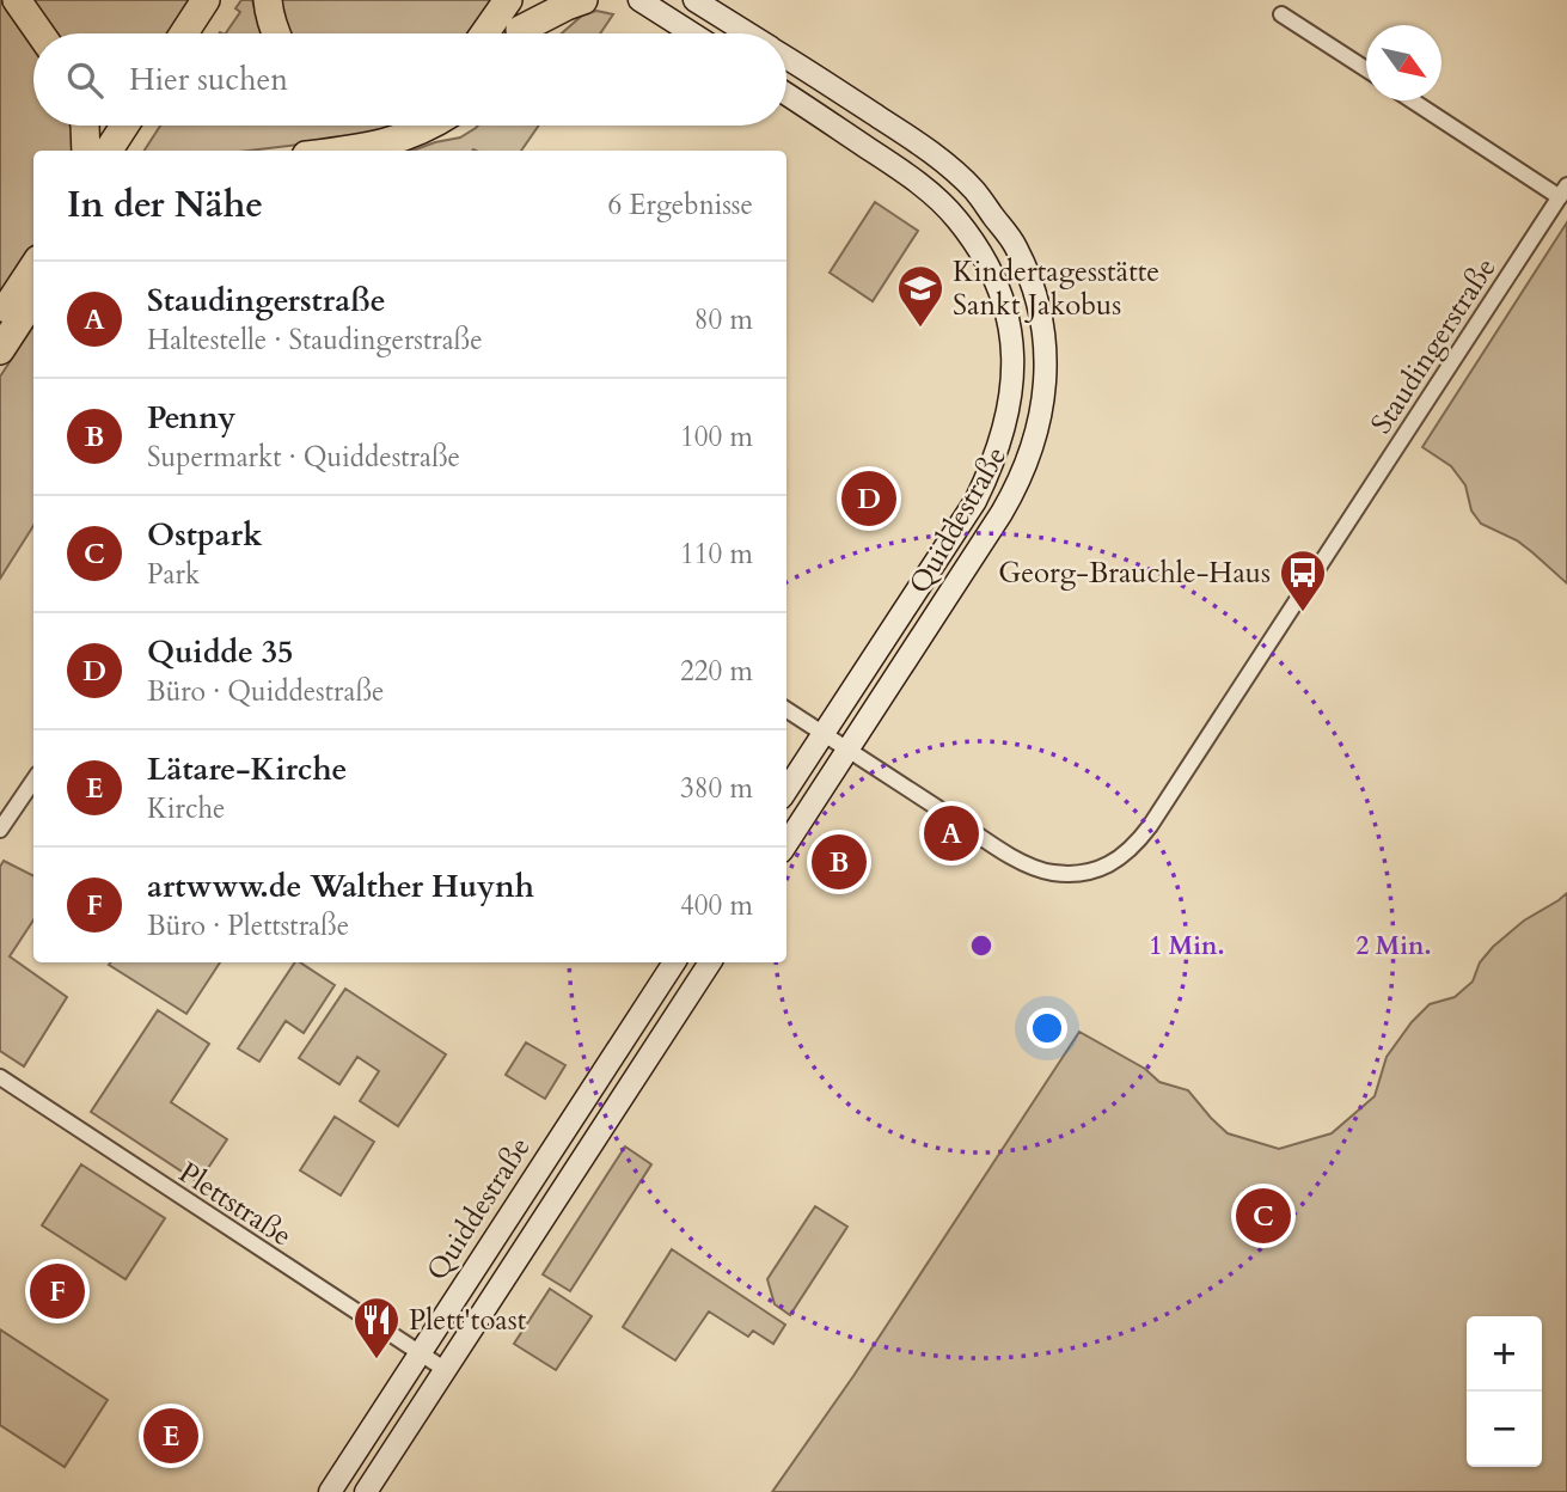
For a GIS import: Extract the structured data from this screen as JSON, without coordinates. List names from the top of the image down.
{
  "streets": {
    "main road": ["Quiddestraße"],
    "street": ["Staudingerstraße", "Plettstraße"]
  },
  "crossings": [
    ["Staudingerstraße", "Quiddestraße"],
    ["Quiddestraße", "Plettstraße"]
  ],
  "places": {
    "school or university": ["Kindertagesstätte Sankt Jakobus"],
    "bus stop": ["Georg-Brauchle-Haus"],
    "restaurant": ["Plett'toast"]
  },
  "north": "bottom right",
  "page": {
    "search": "Hier suchen",
    "heading": ["In der Nähe", "6 Ergebnisse"],
    "list": [
      {
        "mark": "A",
        "name": "Staudingerstraße",
        "note": "Haltestelle · Staudingerstraße",
        "value": "80 m"
      },
      {
        "mark": "B",
        "name": "Penny",
        "note": "Supermarkt · Quiddestraße",
        "value": "100 m"
      },
      {
        "mark": "C",
        "name": "Ostpark",
        "note": "Park",
        "value": "110 m"
      },
      {
        "mark": "D",
        "name": "Quidde 35",
        "note": "Büro · Quiddestraße",
        "value": "220 m"
      },
      {
        "mark": "E",
        "name": "Lätare-Kirche",
        "note": "Kirche",
        "value": "380 m"
      },
      {
        "mark": "F",
        "name": "artwww.de Walther Huynh",
        "note": "Büro · Plettstraße",
        "value": "400 m"
      }
    ],
    "pins": [
      "D",
      "A",
      "B",
      "C",
      "F",
      "E"
    ],
    "map_buttons": ["+", "−"]
  },
  "rings": ["1 Min.", "2 Min."]
}
